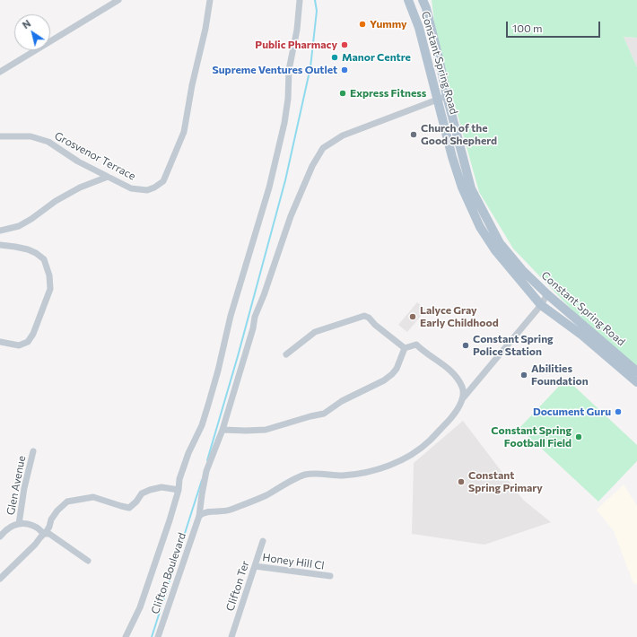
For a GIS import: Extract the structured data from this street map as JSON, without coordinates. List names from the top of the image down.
{
  "streets": {
    "main road": ["Constant Spring Road"],
    "street": [
      "Grosvenor Terrace",
      "Glen Avenue",
      "Honey Hill Cl",
      "Clifton Boulevard",
      "Clifton Ter"
    ]
  },
  "crossings": [
    ["Constant Spring Road", "Clifton Boulevard"],
    ["Honey Hill Cl", "Clifton Ter"]
  ],
  "places": [
    "Yummy",
    "Public Pharmacy",
    "Manor Centre",
    "Supreme Ventures Outlet",
    "Express Fitness",
    "Church of the Good Shepherd",
    "Lalyce Gray Early Childhood",
    "Constant Spring Police Station",
    "Abilities Foundation",
    "Document Guru",
    "Constant Spring Football Field",
    "Constant Spring Primary"
  ],
  "scale_bar": "100 m",
  "north": "top left"
}
